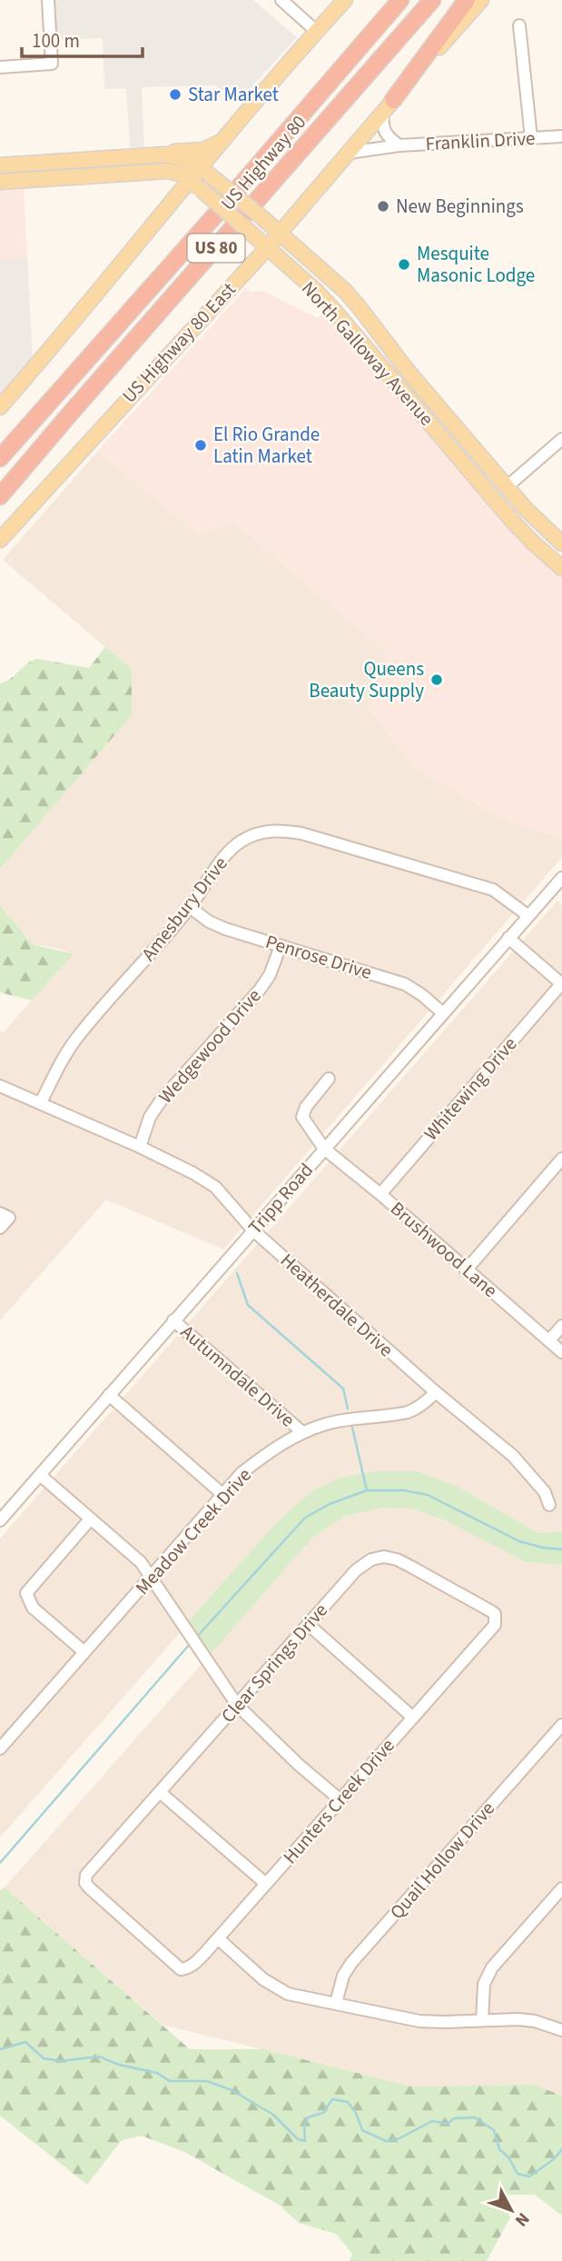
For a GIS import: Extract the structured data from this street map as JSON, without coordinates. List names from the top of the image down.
{
  "streets": {
    "highway": ["US Highway 80", "US 80"],
    "main road": ["US Highway 80 East", "North Galloway Avenue"],
    "street": [
      "Franklin Drive",
      "Amesbury Drive",
      "Penrose Drive",
      "Wedgewood Drive",
      "Whitewing Drive",
      "Tripp Road",
      "Brushwood Lane",
      "Heatherdale Drive",
      "Autumndale Drive",
      "Meadow Creek Drive",
      "Clear Springs Drive",
      "Hunters Creek Drive",
      "Quail Hollow Drive"
    ]
  },
  "crossings": [
    ["Franklin Drive", "US Highway 80 East"],
    ["US Highway 80 East", "North Galloway Avenue"],
    ["Amesbury Drive", "Penrose Drive"],
    ["Amesbury Drive", "Tripp Road"],
    ["Amesbury Drive", "Heatherdale Drive"],
    ["Penrose Drive", "Wedgewood Drive"],
    ["Penrose Drive", "Tripp Road"],
    ["Wedgewood Drive", "Heatherdale Drive"],
    ["Whitewing Drive", "Brushwood Lane"],
    ["Tripp Road", "Brushwood Lane"],
    ["Tripp Road", "Heatherdale Drive"],
    ["Tripp Road", "Autumndale Drive"],
    ["Heatherdale Drive", "Meadow Creek Drive"],
    ["Autumndale Drive", "Meadow Creek Drive"],
    ["Clear Springs Drive", "Hunters Creek Drive"]
  ],
  "places": [
    "Star Market",
    "New Beginnings",
    "Mesquite Masonic Lodge",
    "El Rio Grande Latin Market",
    "Queens Beauty Supply"
  ],
  "scale_bar": "100 m",
  "north": "bottom right"
}
